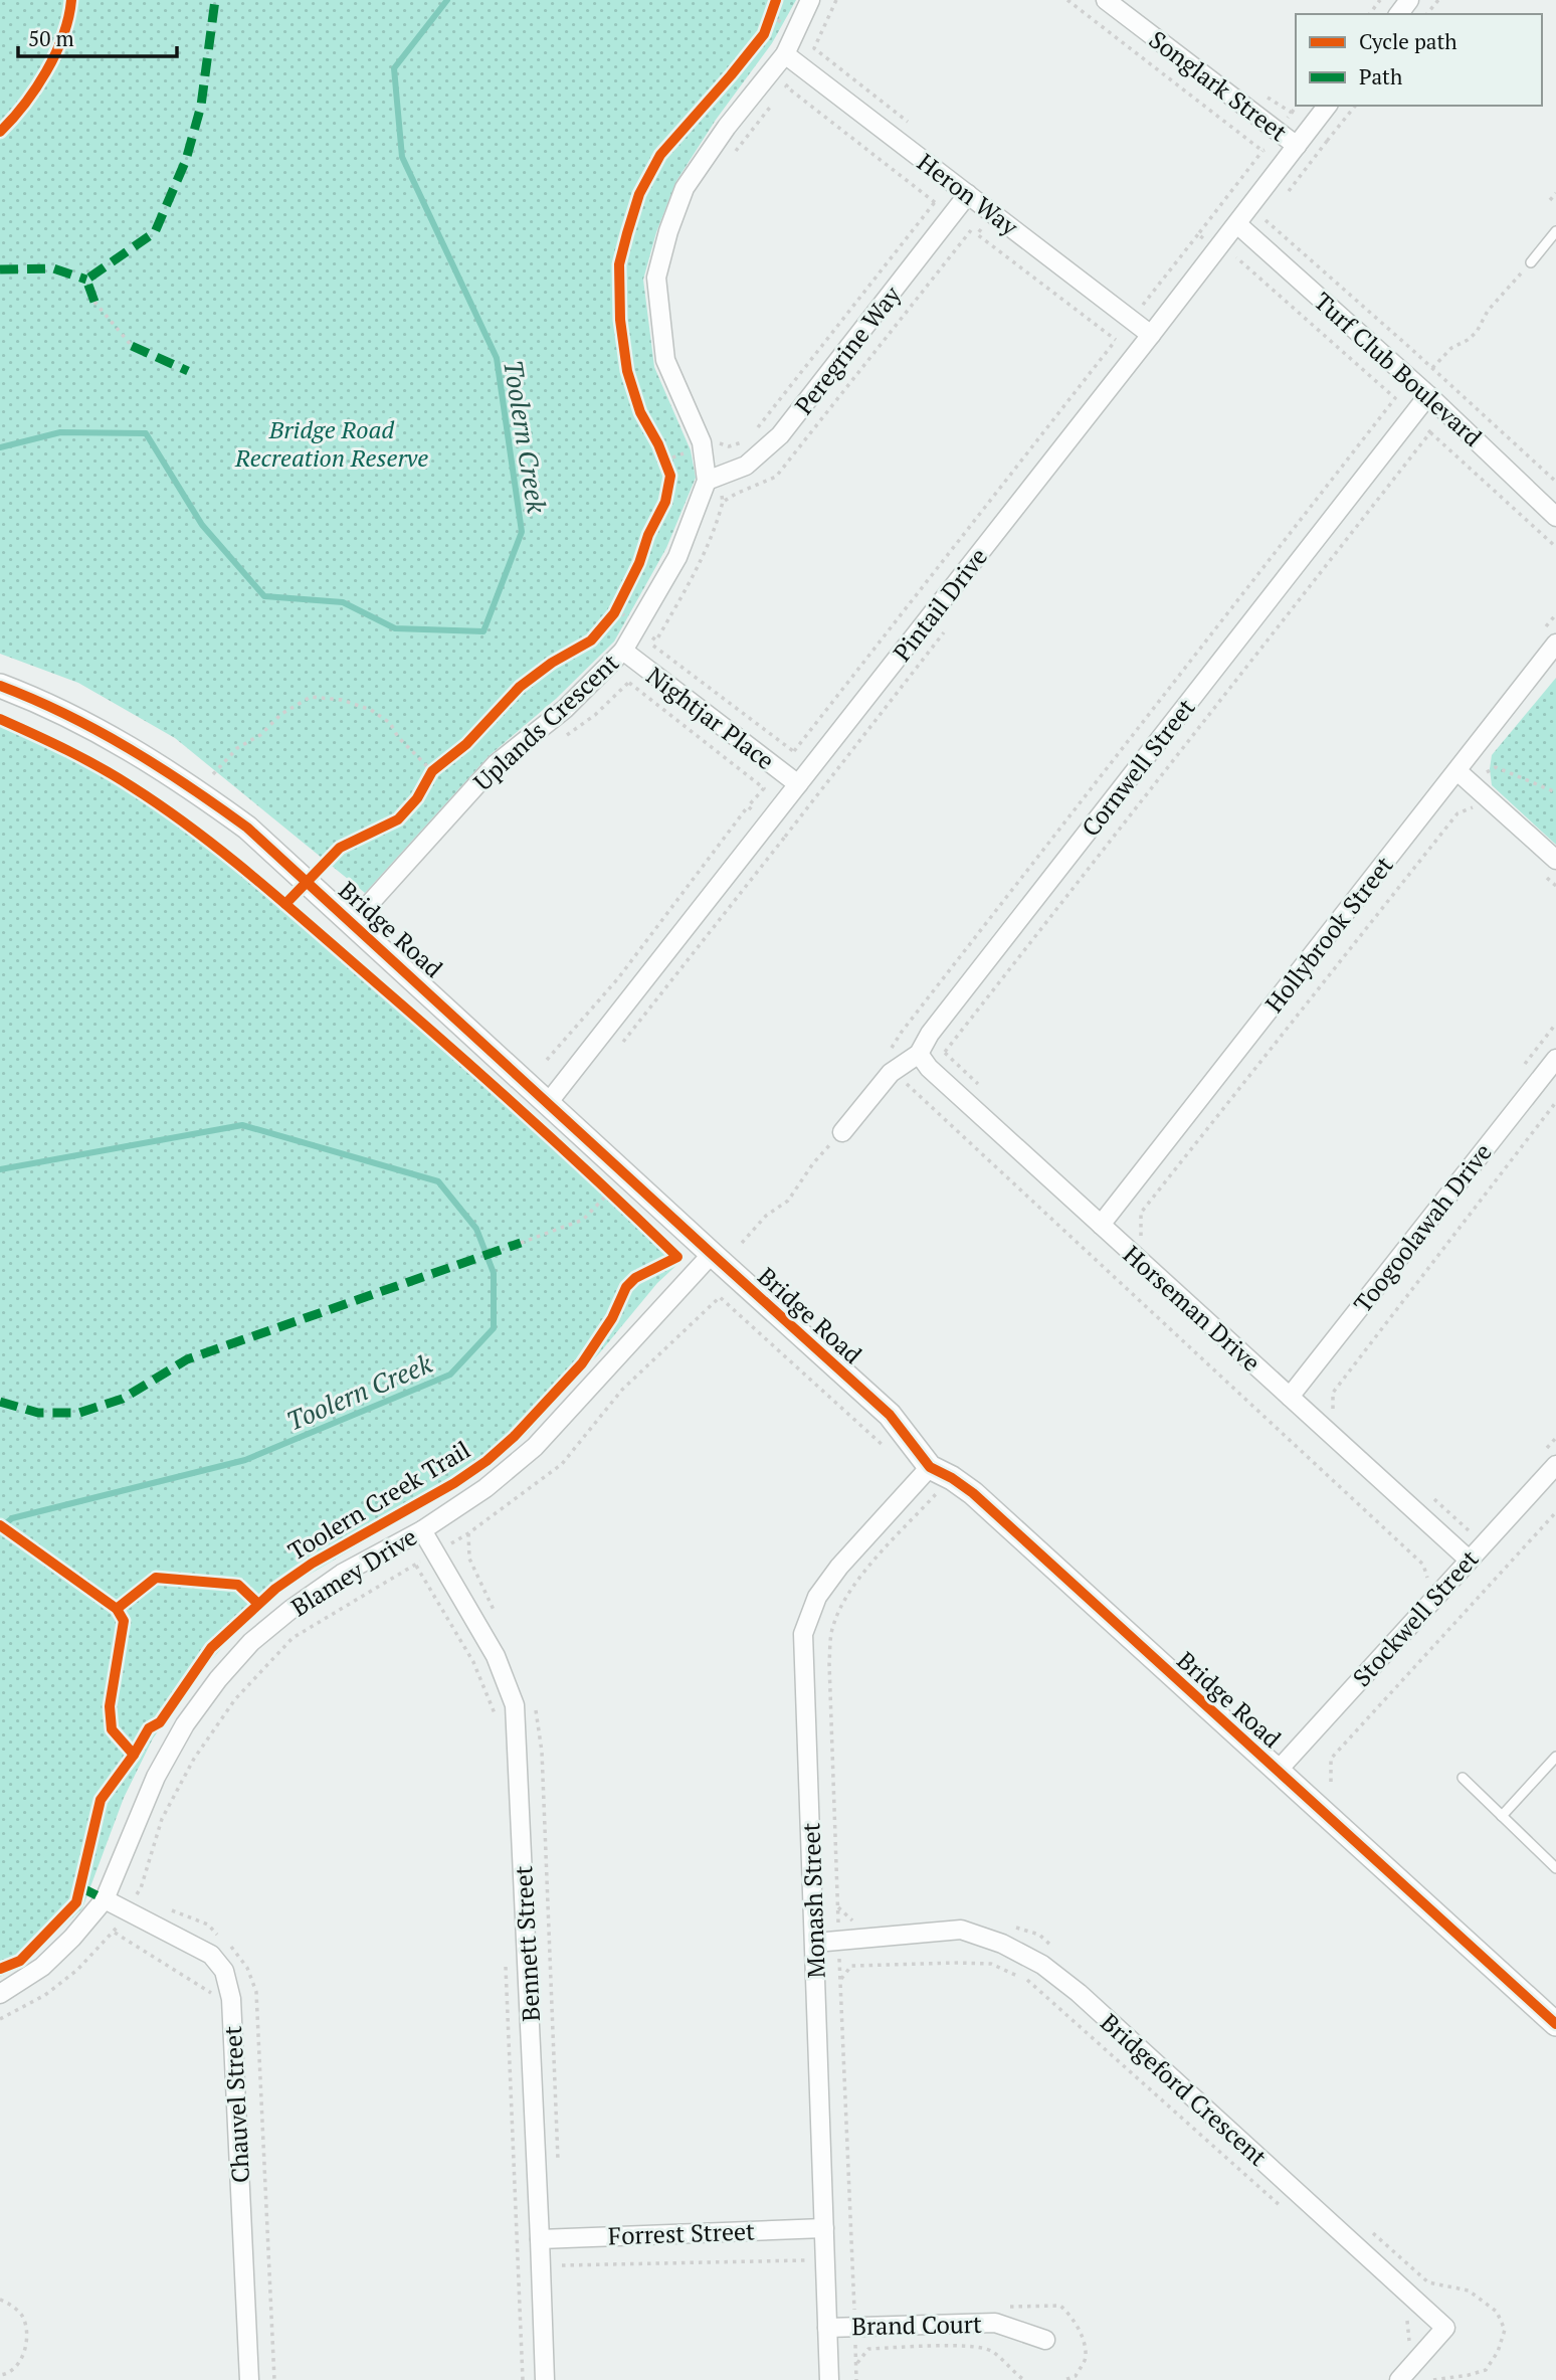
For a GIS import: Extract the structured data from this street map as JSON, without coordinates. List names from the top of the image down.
{
  "streets": {
    "street": [
      "Songlark Street",
      "Heron Way",
      "Peregrine Way",
      "Turf Club Boulevard",
      "Pintail Drive",
      "Nightjar Place",
      "Uplands Crescent",
      "Cornwell Street",
      "Bridge Road",
      "Hollybrook Street",
      "Toogoolawah Drive",
      "Horseman Drive",
      "Blamey Drive",
      "Stockwell Street",
      "Monash Street",
      "Bennett Street",
      "Bridgeford Crescent",
      "Chauvel Street",
      "Forrest Street",
      "Brand Court"
    ],
    "cycle path": ["Toolern Creek Trail"]
  },
  "crossings": [
    ["Songlark Street", "Pintail Drive"],
    ["Heron Way", "Peregrine Way"],
    ["Heron Way", "Pintail Drive"],
    ["Heron Way", "Uplands Crescent"],
    ["Peregrine Way", "Uplands Crescent"],
    ["Turf Club Boulevard", "Pintail Drive"],
    ["Turf Club Boulevard", "Cornwell Street"],
    ["Pintail Drive", "Nightjar Place"],
    ["Pintail Drive", "Bridge Road"],
    ["Nightjar Place", "Uplands Crescent"],
    ["Uplands Crescent", "Bridge Road"],
    ["Cornwell Street", "Horseman Drive"],
    ["Bridge Road", "Blamey Drive"],
    ["Bridge Road", "Stockwell Street"],
    ["Bridge Road", "Monash Street"],
    ["Hollybrook Street", "Horseman Drive"],
    ["Toogoolawah Drive", "Horseman Drive"],
    ["Horseman Drive", "Stockwell Street"],
    ["Blamey Drive", "Bennett Street"],
    ["Blamey Drive", "Chauvel Street"],
    ["Monash Street", "Bridgeford Crescent"],
    ["Monash Street", "Forrest Street"],
    ["Monash Street", "Brand Court"],
    ["Bennett Street", "Forrest Street"]
  ],
  "water": ["Toolern Creek"],
  "parks": ["Bridge Road Recreation Reserve"],
  "legend": ["Cycle path", "Path"],
  "scale_bar": "50 m"
}
